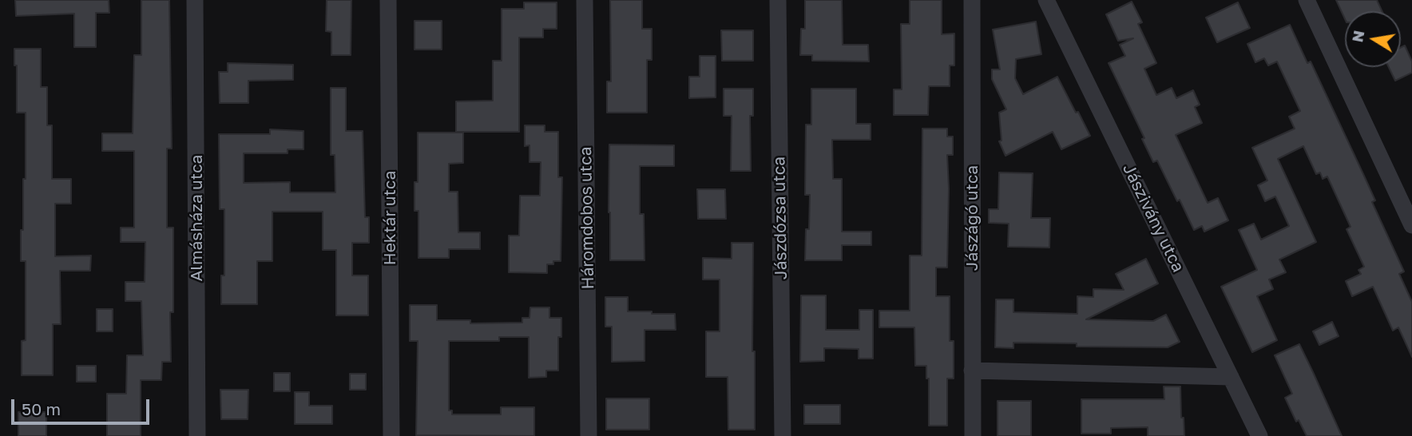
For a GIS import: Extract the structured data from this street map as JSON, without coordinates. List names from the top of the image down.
{
  "streets": {
    "street": [
      "Almásháza utca",
      "Hektár utca",
      "Háromdobos utca",
      "Jászdózsa utca",
      "Jászágó utca",
      "Jászivány utca"
    ]
  },
  "scale_bar": "50 m",
  "north": "left"
}
